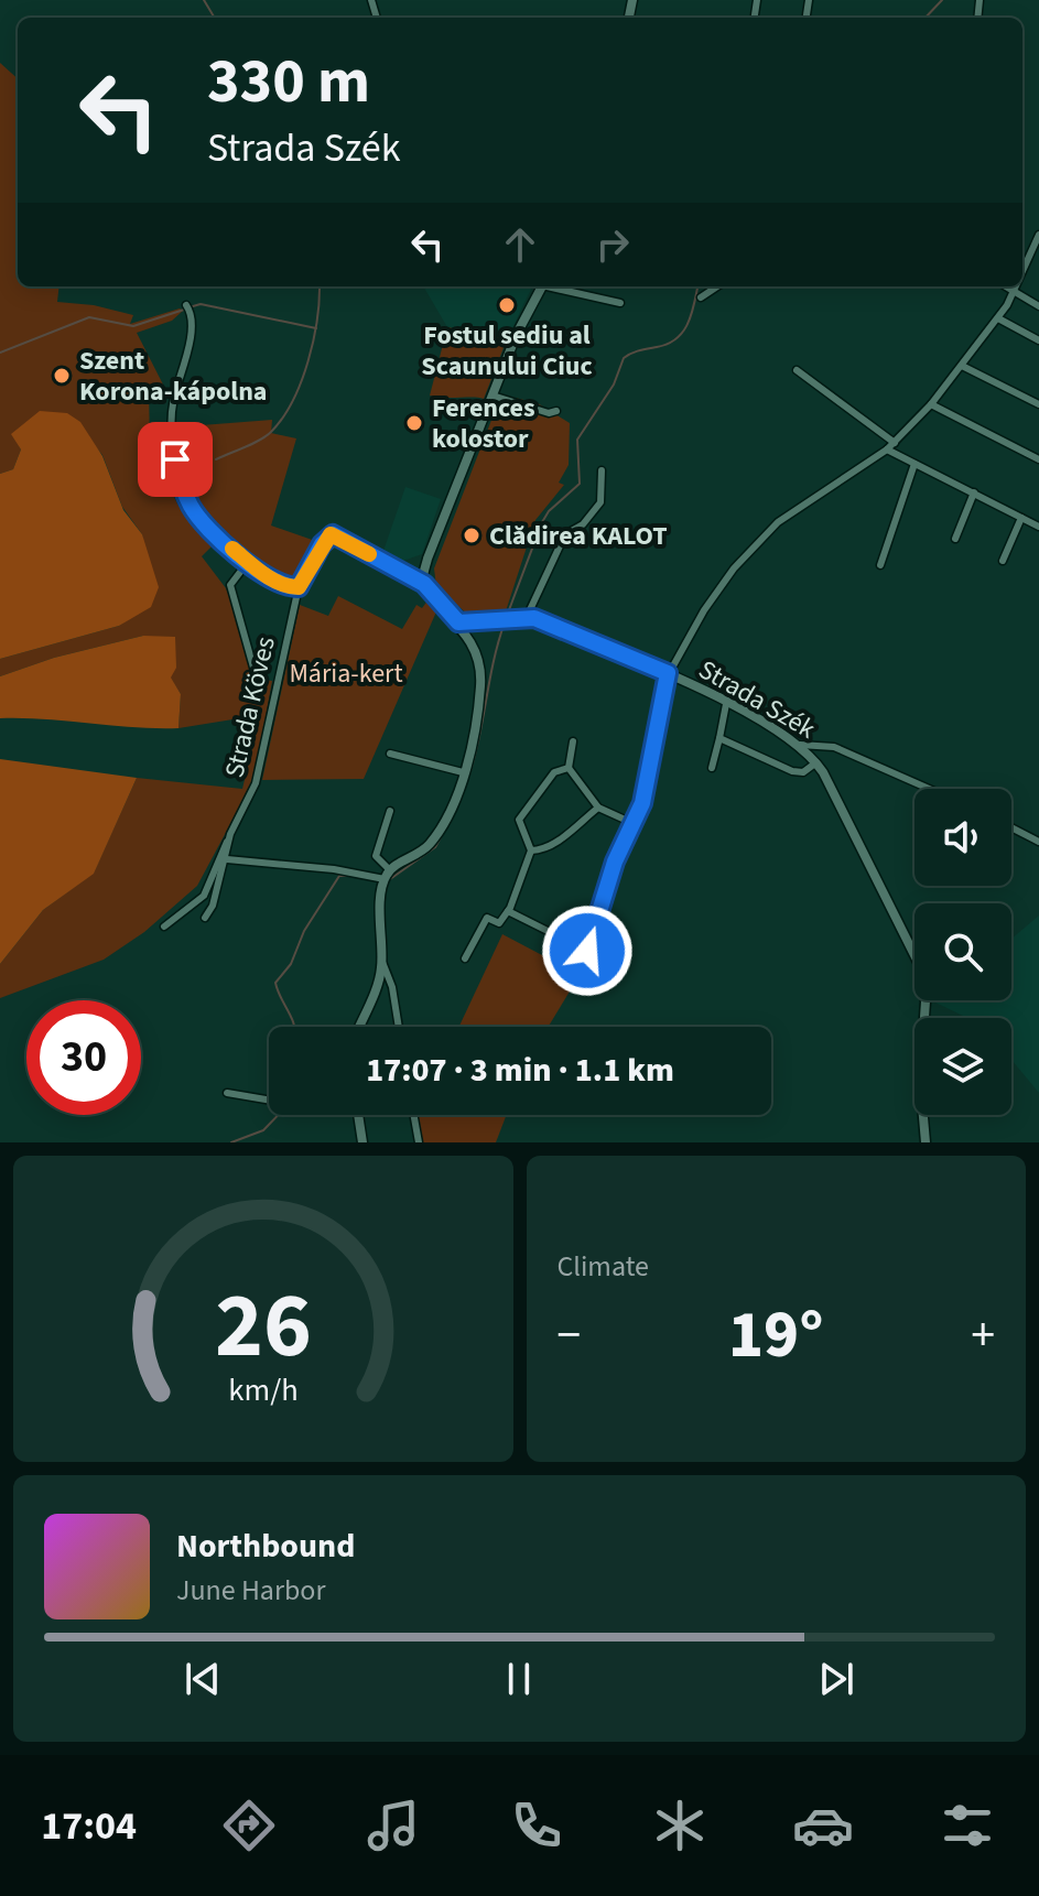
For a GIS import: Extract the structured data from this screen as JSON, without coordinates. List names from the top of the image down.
{
  "streets": {
    "street": ["Strada Szék", "Strada Köves"]
  },
  "parks": ["Mária-kert"],
  "places": [
    "Fostul sediu al Scaunului Ciuc",
    "Szent Korona-kápolna",
    "Ferences kolostor",
    "Clădirea KALOT"
  ],
  "page": {
    "turn": ["330 m", "Strada Szék"],
    "limit": "30",
    "trip": "17:07 · 3 min · 1.1 km",
    "tile": "Climate",
    "heat": ["−", "19°", "+"],
    "song": ["Northbound", "June Harbor"],
    "tabs": "17:04",
    "gauge": ["26", "km/h"]
  }
}
